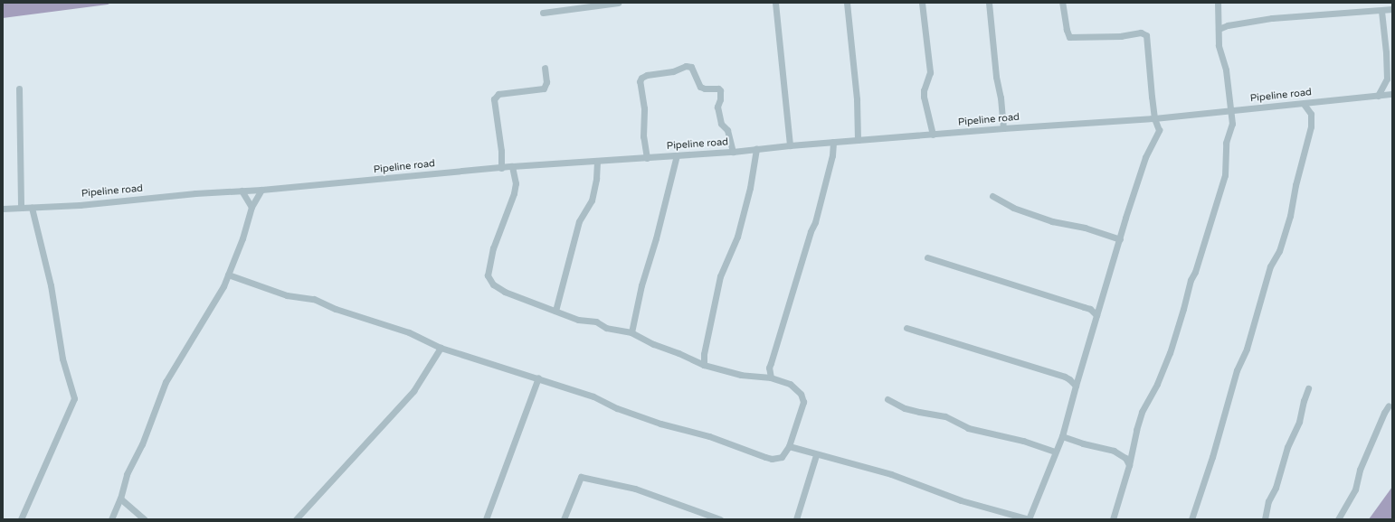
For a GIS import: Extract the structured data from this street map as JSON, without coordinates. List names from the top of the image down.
{
  "streets": {
    "street": ["Pipeline road"]
  }
}
